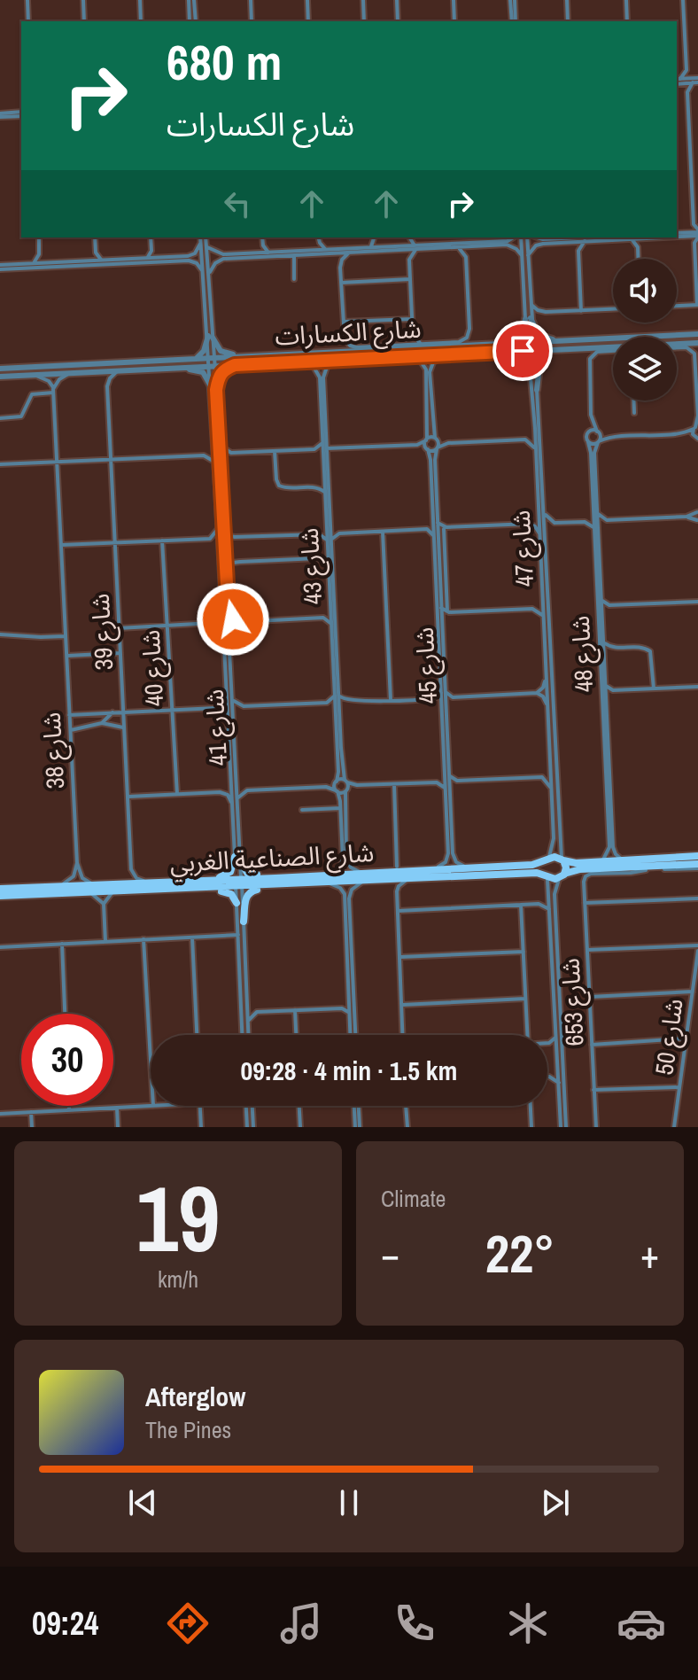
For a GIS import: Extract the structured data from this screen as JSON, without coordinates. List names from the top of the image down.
{
  "streets": {
    "main road": ["شارع الصناعية الغربي"],
    "street": [
      "شارع الكسارات",
      "شارع 47",
      "شارع 43",
      "شارع 39",
      "شارع 48",
      "شارع 45",
      "شارع 40",
      "شارع 41",
      "شارع 38",
      "شارع 653",
      "شارع 50"
    ]
  },
  "crossings": [
    ["شارع الكسارات", "شارع 47"],
    ["شارع الكسارات", "شارع 43"],
    ["شارع الكسارات", "شارع 39"],
    ["شارع الكسارات", "شارع 48"],
    ["شارع الكسارات", "شارع 45"],
    ["شارع الكسارات", "شارع 41"],
    ["شارع 47", "شارع 45"],
    ["شارع 47", "شارع الصناعية الغربي"],
    ["شارع 43", "شارع 45"],
    ["شارع 43", "شارع 41"],
    ["شارع 43", "شارع الصناعية الغربي"],
    ["شارع 39", "شارع 40"],
    ["شارع 39", "شارع 41"],
    ["شارع 39", "شارع الصناعية الغربي"],
    ["شارع 45", "شارع الصناعية الغربي"],
    ["شارع 40", "شارع 41"],
    ["شارع 40", "شارع الصناعية الغربي"],
    ["شارع 41", "شارع الصناعية الغربي"]
  ],
  "page": {
    "turn": ["680 m", "شارع الكسارات"],
    "limit": "30",
    "trip": "09:28 · 4 min · 1.5 km",
    "tile": [
      ["19", "km/h"],
      "Climate"
    ],
    "heat": ["−", "22°", "+"],
    "song": ["Afterglow", "The Pines"],
    "tabs": "09:24"
  }
}
